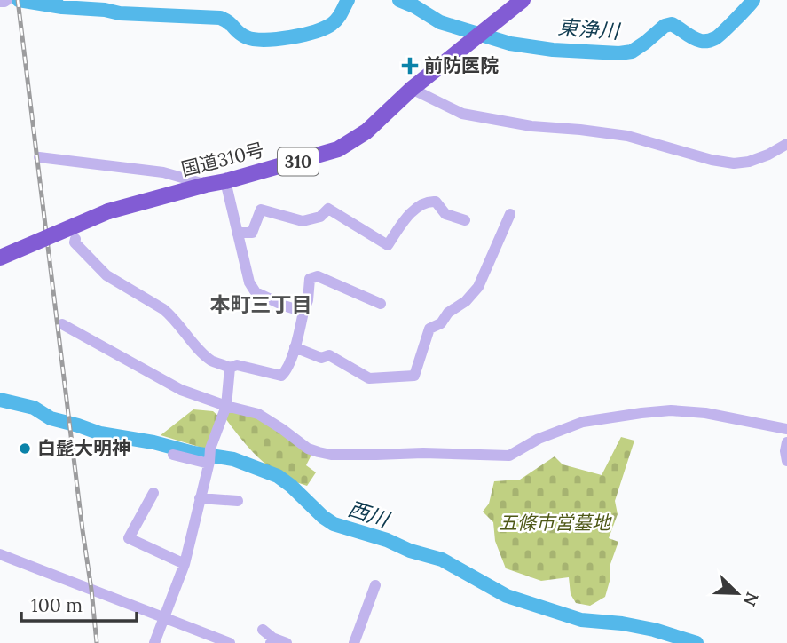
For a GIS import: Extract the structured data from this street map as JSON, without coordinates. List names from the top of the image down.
{
  "streets": {
    "highway": ["国道310号", "310"]
  },
  "districts": ["本町三丁目"],
  "water": ["東浄川", "西川"],
  "parks": ["五條市営墓地"],
  "places": {
    "health": ["前防医院"],
    "other": ["白髭大明神"]
  },
  "scale_bar": "100 m",
  "north": "bottom right"
}
